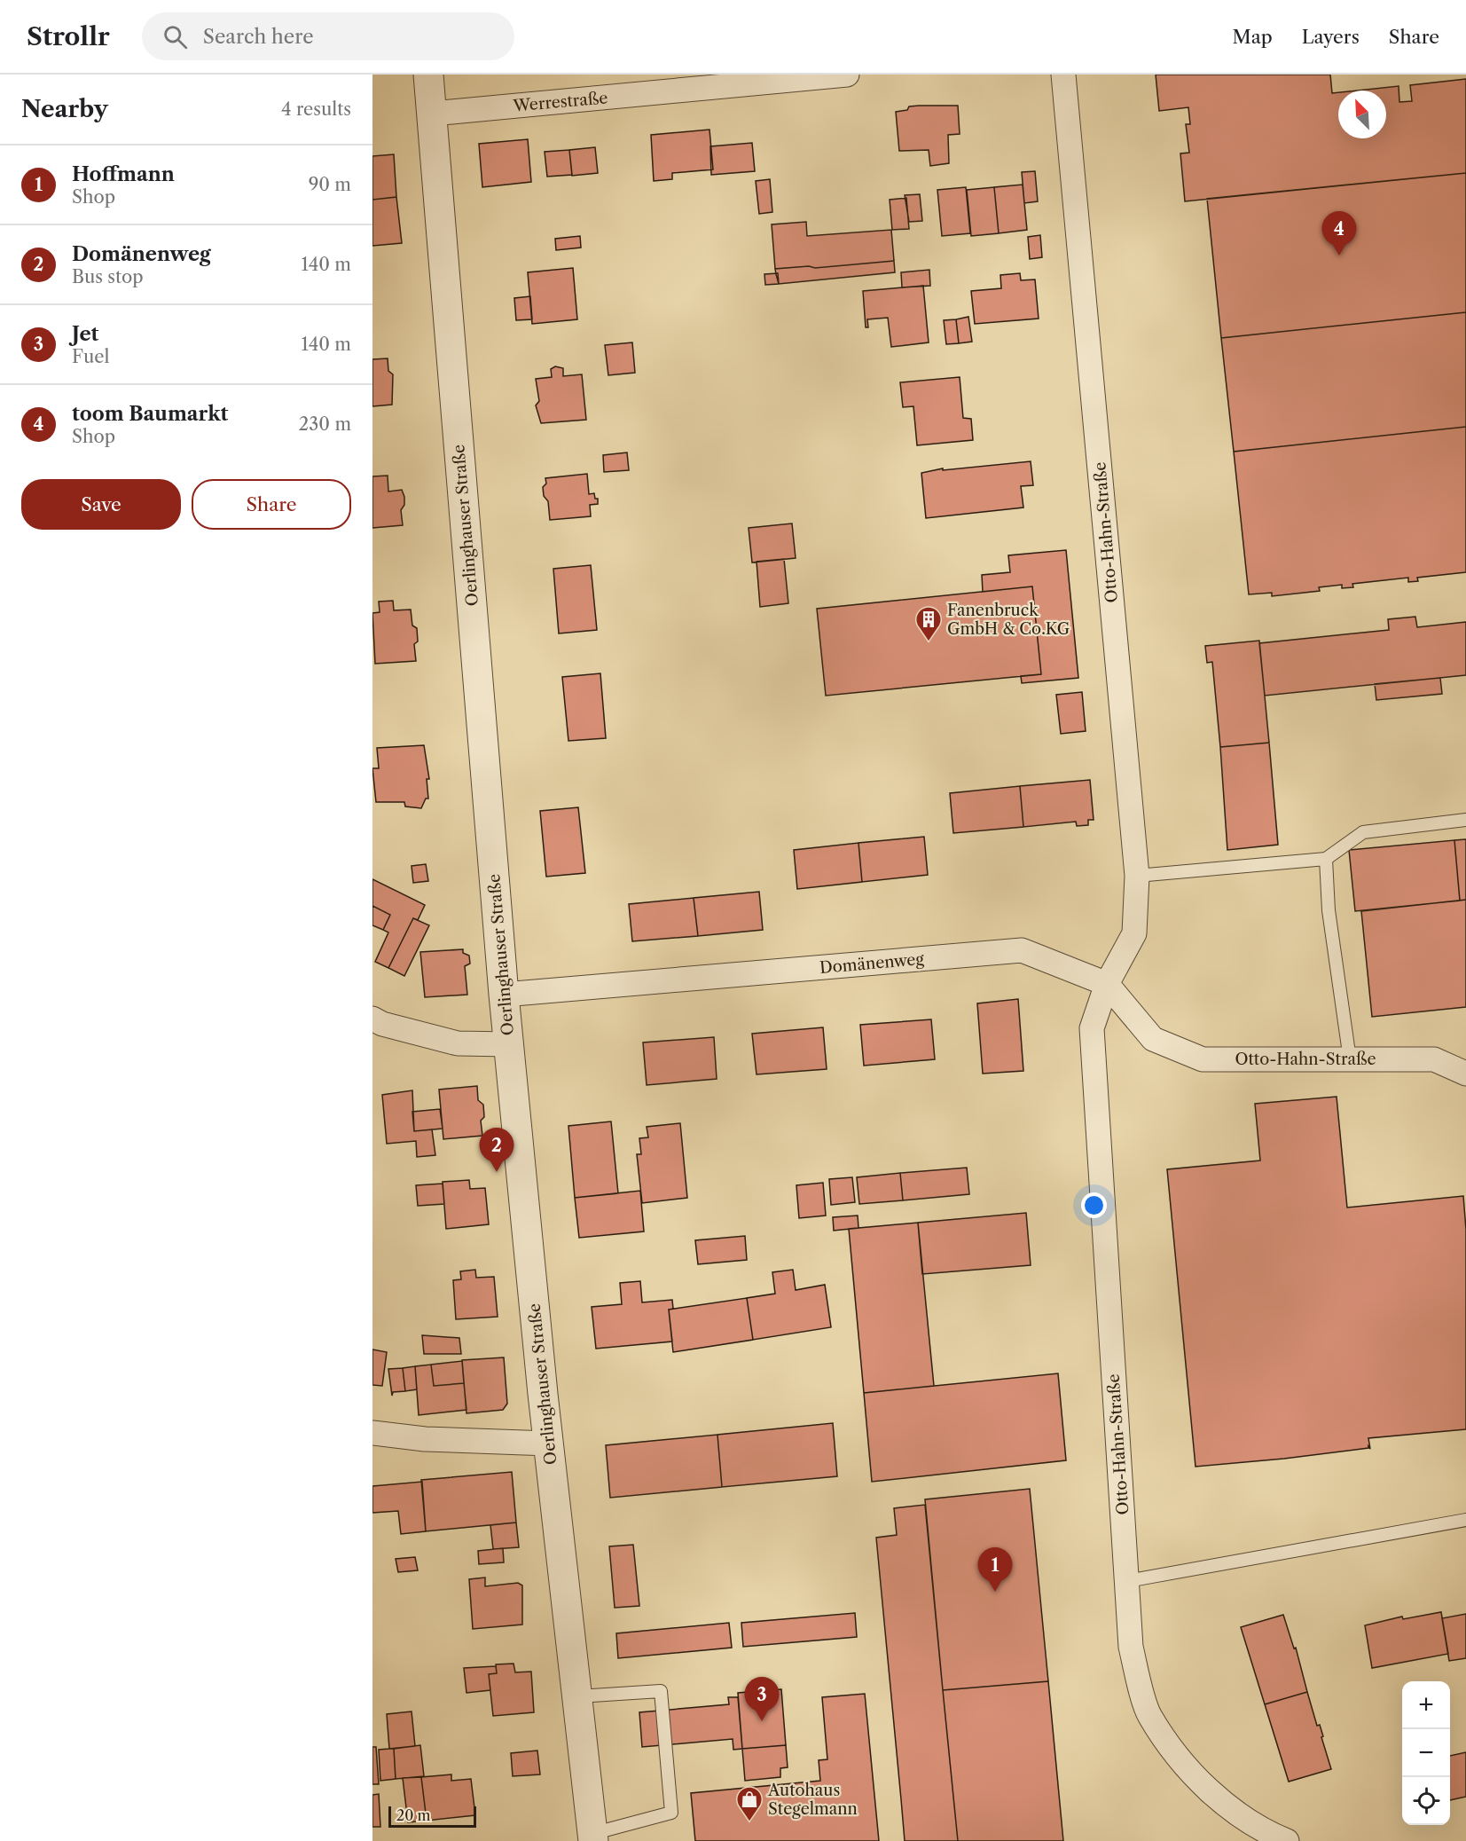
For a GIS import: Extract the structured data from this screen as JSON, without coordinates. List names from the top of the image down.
{
  "streets": {
    "street": [
      "Werrestraße",
      "Oerlinghauser Straße",
      "Otto-Hahn-Straße",
      "Domänenweg"
    ]
  },
  "crossings": [
    ["Werrestraße", "Oerlinghauser Straße"],
    ["Oerlinghauser Straße", "Domänenweg"],
    ["Otto-Hahn-Straße", "Domänenweg"]
  ],
  "places": {
    "building": ["Fanenbruck GmbH & Co.KG"],
    "shop": ["Autohaus Stegelmann"]
  },
  "scale_bar": "20 m",
  "north": "top left",
  "page": {
    "header": "Strollr",
    "search": "Search here",
    "nav": ["Map", "Layers", "Share"],
    "heading": ["Nearby", "4 results"],
    "list": [
      {
        "mark": "1",
        "name": "Hoffmann",
        "note": "Shop",
        "value": "90 m"
      },
      {
        "mark": "2",
        "name": "Domänenweg",
        "note": "Bus stop",
        "value": "140 m"
      },
      {
        "mark": "3",
        "name": "Jet",
        "note": "Fuel",
        "value": "140 m"
      },
      {
        "mark": "4",
        "name": "toom Baumarkt",
        "note": "Shop",
        "value": "230 m"
      }
    ],
    "pins": [
      "4",
      "2",
      "1",
      "3"
    ],
    "buttons": ["Save", "Share"],
    "map_buttons": ["+", "−"],
    "scale": "20 m"
  }
}
